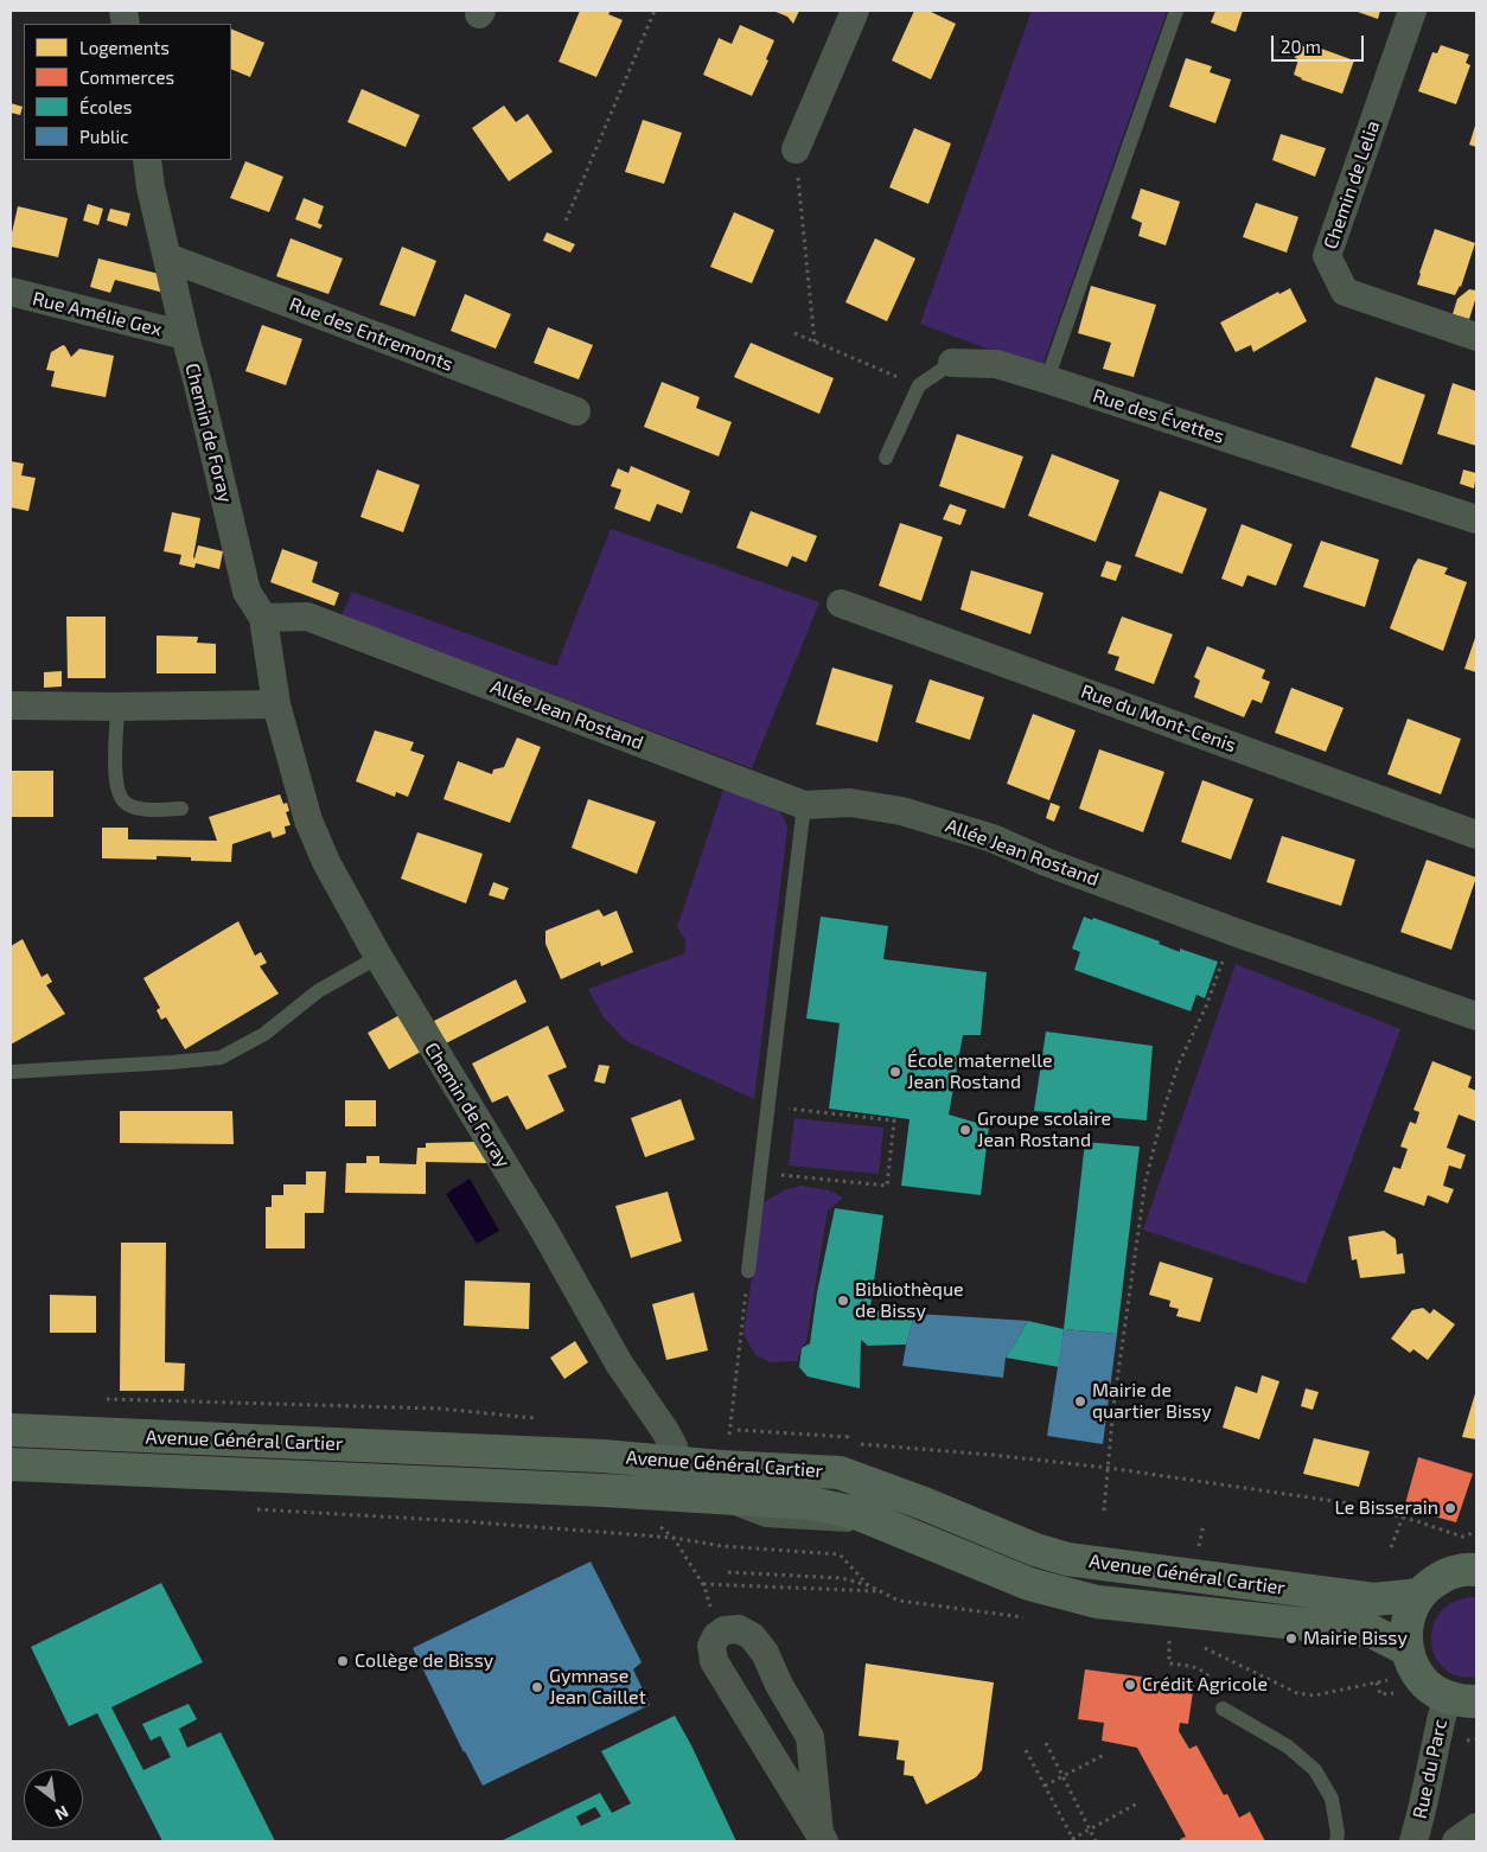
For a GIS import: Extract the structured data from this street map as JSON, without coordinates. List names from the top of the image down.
{
  "streets": {
    "main road": ["Avenue Général Cartier"],
    "street": [
      "Chemin de Lelia",
      "Rue Amélie Gex",
      "Rue des Entremonts",
      "Rue des Évettes",
      "Chemin de Foray",
      "Allée Jean Rostand",
      "Rue du Mont-Cenis",
      "Rue du Parc"
    ]
  },
  "crossings": [
    ["Rue Amélie Gex", "Chemin de Foray"],
    ["Rue des Entremonts", "Chemin de Foray"],
    ["Chemin de Foray", "Allée Jean Rostand"],
    ["Chemin de Foray", "Avenue Général Cartier"]
  ],
  "places": [
    "École maternelle Jean Rostand",
    "Groupe scolaire Jean Rostand",
    "Bibliothèque de Bissy",
    "Mairie de quartier Bissy",
    "Le Bisserain",
    "Mairie Bissy",
    "Collège de Bissy",
    "Crédit Agricole",
    "Gymnase Jean Caillet"
  ],
  "legend": [
    "Logements",
    "Commerces",
    "Écoles",
    "Public"
  ],
  "scale_bar": "20 m",
  "north": "bottom right"
}
